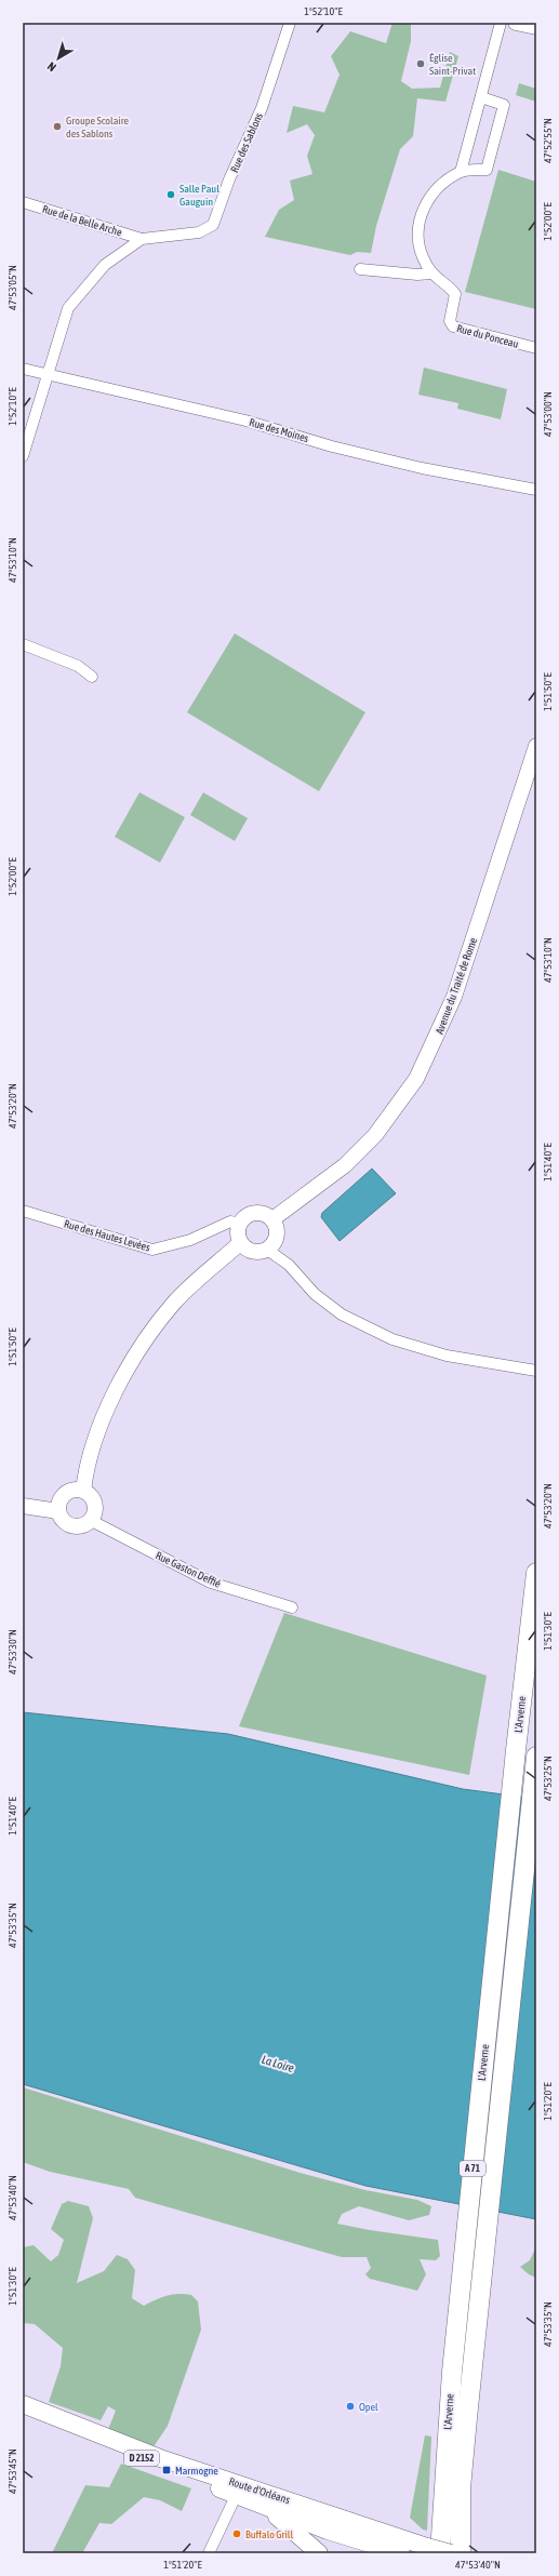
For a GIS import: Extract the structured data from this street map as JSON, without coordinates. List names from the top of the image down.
{
  "streets": {
    "highway": ["L'Arverne", "A 71"],
    "main road": ["Avenue du Traité de Rome", "D 2152", "Route d'Orléans"],
    "street": [
      "Rue des Sablons",
      "Rue de la Belle Arche",
      "Rue du Ponceau",
      "Rue des Moines",
      "Rue des Hautes Levées",
      "Rue Gaston Deffié"
    ]
  },
  "crossings": [
    ["Rue des Sablons", "Rue de la Belle Arche"],
    ["Avenue du Traité de Rome", "Rue des Hautes Levées"],
    ["L'Arverne", "Route d'Orléans"]
  ],
  "water": ["La Loire"],
  "places": {
    "other": [
      "Église Saint-Privat",
      "Groupe Scolaire des Sablons",
      "Salle Paul Gauguin",
      "Opel",
      "Buffalo Grill"
    ],
    "transit": ["Marmogne"]
  },
  "north": "bottom left",
  "coordinates": [
    "1°52'10\"E",
    "47°52'55\"N",
    "1°52'00\"E",
    "47°53'05\"N",
    "47°53'00\"N",
    "47°53'10\"N",
    "1°51'50\"E",
    "47°53'20\"N",
    "1°51'40\"E",
    "1°51'30\"E",
    "47°53'30\"N",
    "47°53'25\"N",
    "47°53'35\"N",
    "1°51'20\"E",
    "47°53'40\"N",
    "47°53'45\"N"
  ]
}
